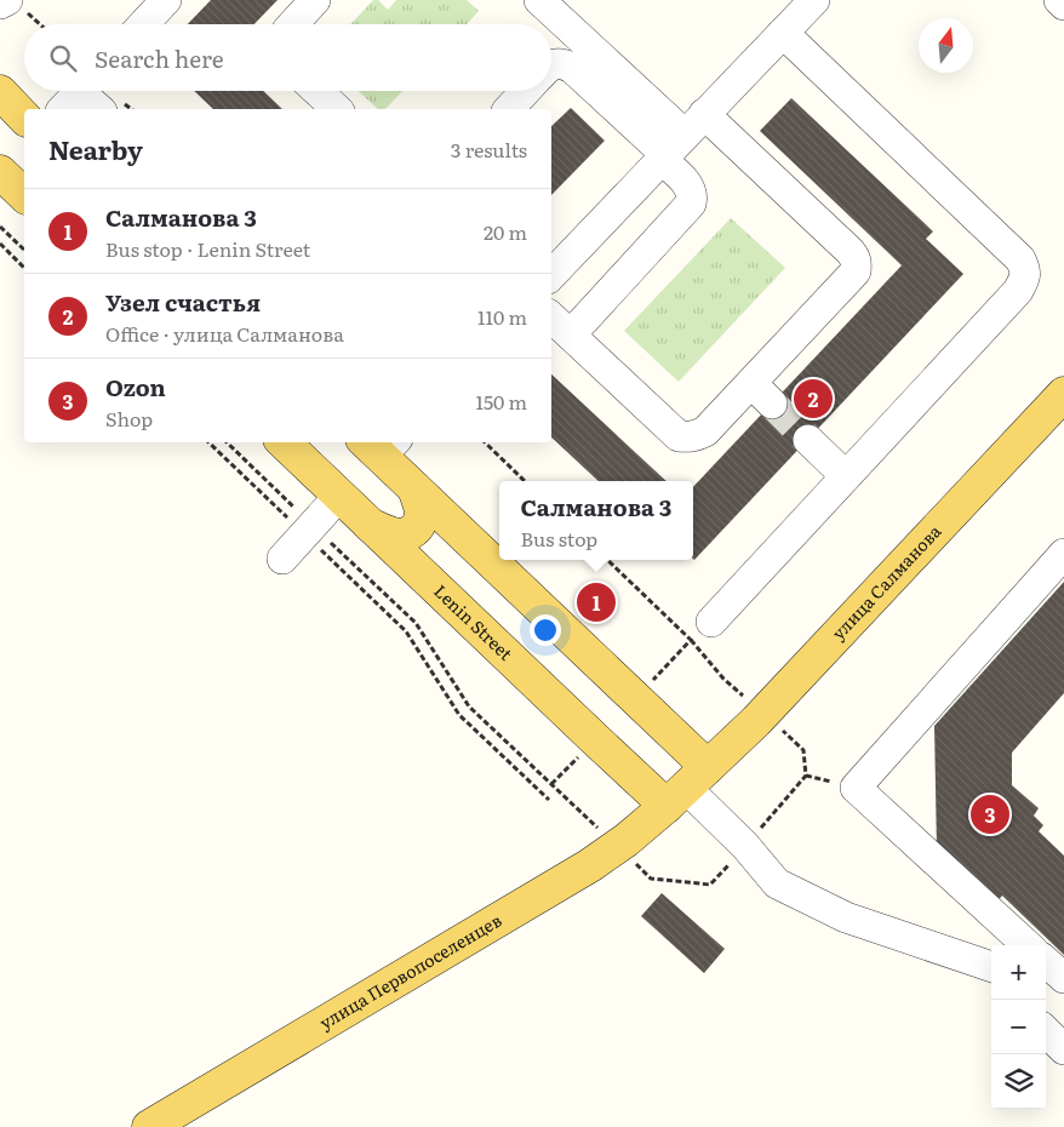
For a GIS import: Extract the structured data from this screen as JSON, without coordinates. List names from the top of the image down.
{
  "streets": {
    "main road": ["улица Салманова", "Lenin Street", "улица Первопоселенцев"]
  },
  "crossings": [
    ["улица Салманова", "Lenin Street"],
    ["улица Салманова", "улица Первопоселенцев"],
    ["Lenin Street", "улица Первопоселенцев"]
  ],
  "north": "top",
  "page": {
    "search": "Search here",
    "heading": ["Nearby", "3 results"],
    "list": [
      {
        "mark": "1",
        "name": "Салманова 3",
        "note": "Bus stop · Lenin Street",
        "value": "20 m"
      },
      {
        "mark": "2",
        "name": "Узел счастья",
        "note": "Office · улица Салманова",
        "value": "110 m"
      },
      {
        "mark": "3",
        "name": "Ozon",
        "note": "Shop",
        "value": "150 m"
      }
    ],
    "pins": ["2", "1", "3"],
    "popup": ["Салманова 3", "Bus stop"],
    "map_buttons": ["+", "−"]
  }
}
